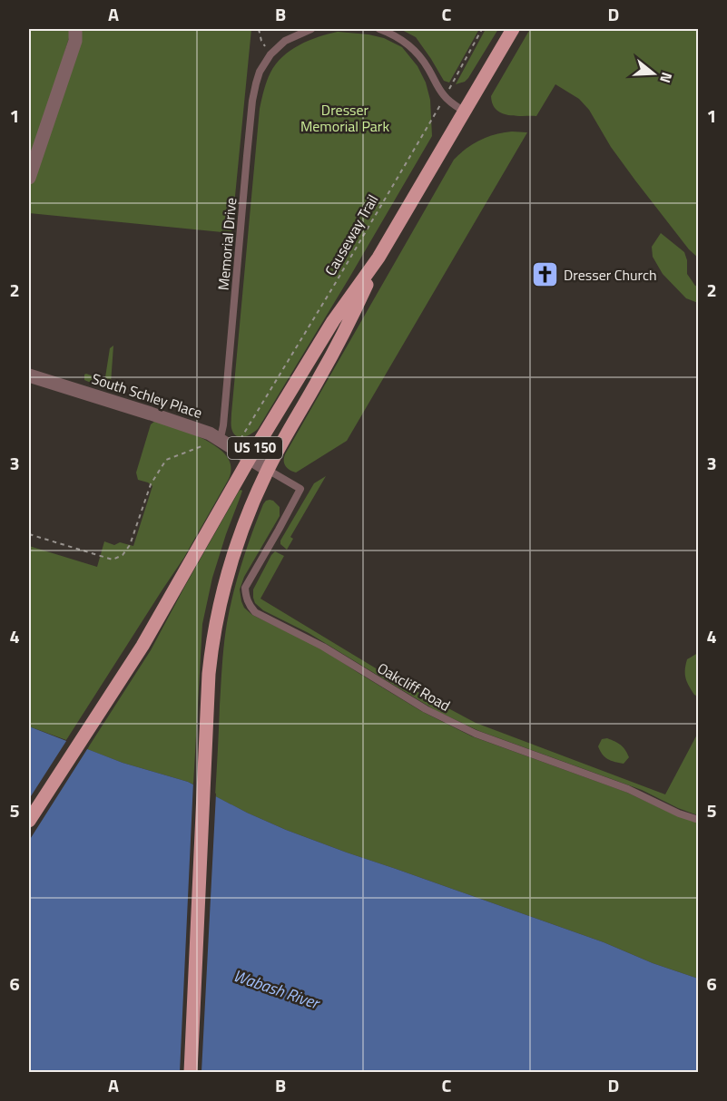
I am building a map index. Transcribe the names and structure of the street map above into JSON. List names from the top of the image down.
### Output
{
  "streets": {
    "main road": ["US 150"],
    "street": ["South Schley Place"],
    "lane": ["Memorial Drive", "Oakcliff Road"],
    "path": ["Causeway Trail"]
  },
  "crossings": [
    ["Causeway Trail", "South Schley Place"],
    ["Memorial Drive", "South Schley Place"],
    ["South Schley Place", "US 150"],
    ["South Schley Place", "Oakcliff Road"],
    ["US 150", "Oakcliff Road"]
  ],
  "water": ["Wabash River"],
  "parks": ["Dresser Memorial Park"],
  "places": {
    "church": ["Dresser Church"]
  },
  "north": "right",
  "grid": {
    "columns": [
      "A",
      "B",
      "C",
      "D"
    ],
    "rows": [
      "1",
      "2",
      "3",
      "4",
      "5",
      "6"
    ]
  }
}
